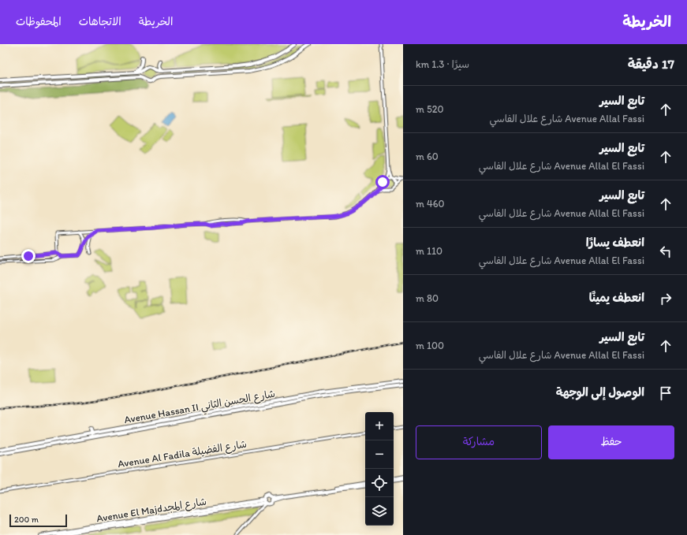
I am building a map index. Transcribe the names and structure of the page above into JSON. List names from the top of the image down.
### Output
{
  "streets": {
    "main road": ["Avenue Hassan II شارع الحسن الثاني", "Avenue El Majdشارع المجد"],
    "street": ["Avenue Al Fadila شارع الفضيلة"]
  },
  "scale_bar": "200 m",
  "page": {
    "header": "الخريطة",
    "nav": ["الخريطة", "الاتجاهات", "المحفوظات"],
    "heading": ["17 دقيقة", "سيرًا · 1.3 km"],
    "list": [
      ["تابع السير", "Avenue Allal Fassi شارع علال الفاسي", "520 m"],
      ["تابع السير", "Avenue Allal El Fassi شارع علال الفاسي", "60 m"],
      ["تابع السير", "Avenue Allal El Fassi شارع علال الفاسي", "460 m"],
      ["انعطف يسارًا", "Avenue Allal El Fassi شارع علال الفاسي", "110 m"],
      ["انعطف يمينًا", "80 m"],
      ["تابع السير", "Avenue Allal El Fassi شارع علال الفاسي", "100 m"],
      "الوصول إلى الوجهة"
    ],
    "map_buttons": ["+", "−"],
    "buttons": ["حفظ", "مشاركة"],
    "scale": "200 m"
  }
}
